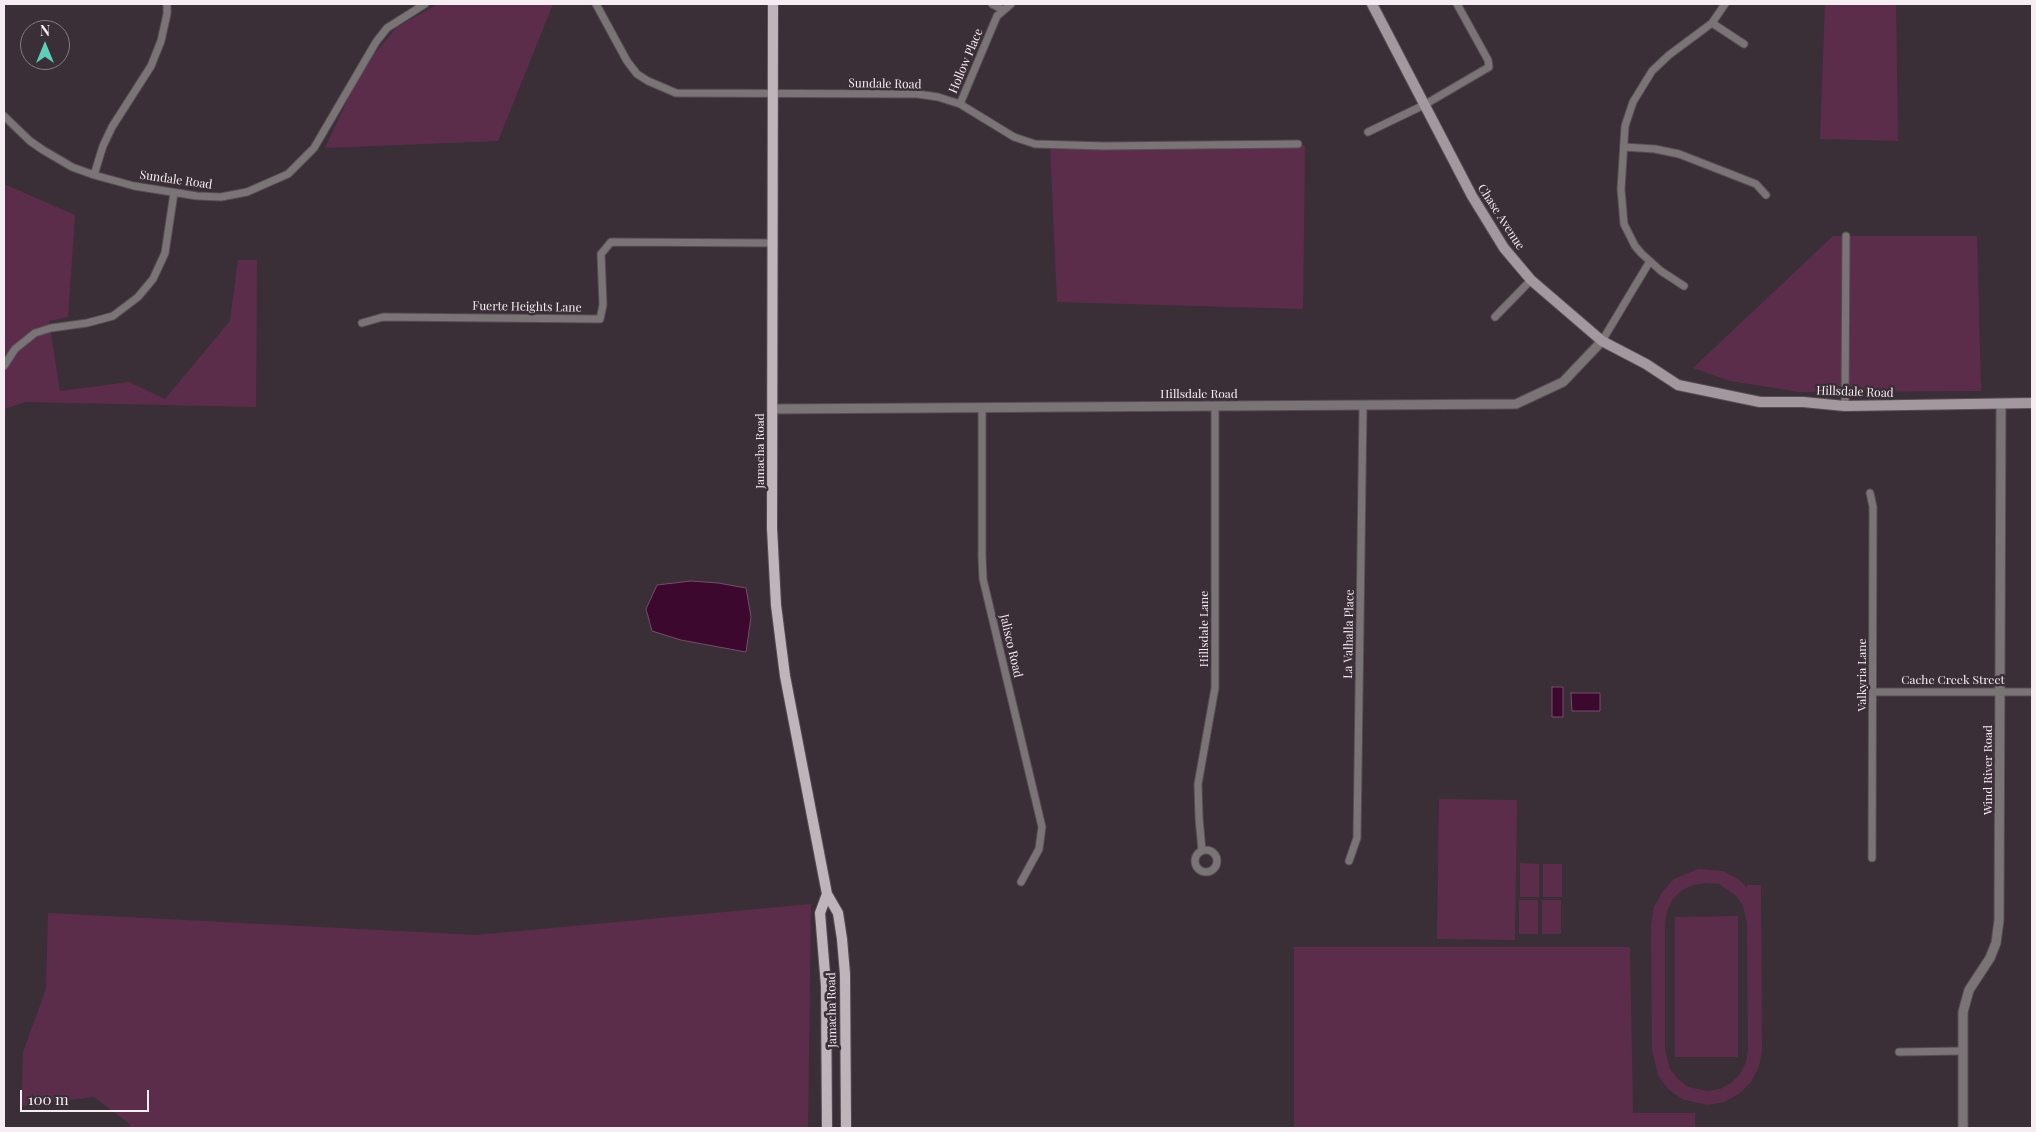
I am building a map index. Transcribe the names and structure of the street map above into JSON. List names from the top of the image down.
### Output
{
  "streets": {
    "main road": ["Chase Avenue", "Hillsdale Road", "Jamacha Road"],
    "street": [
      "Hollow Place",
      "Sundale Road",
      "Fuerte Heights Lane",
      "Hillsdale Lane",
      "La Valhalla Place",
      "Jalisco Road",
      "Valkyria Lane",
      "Cache Creek Street",
      "Wind River Road"
    ]
  },
  "crossings": [
    ["Hollow Place", "Sundale Road"],
    ["Sundale Road", "Jamacha Road"],
    ["Chase Avenue", "Hillsdale Road"],
    ["Fuerte Heights Lane", "Jamacha Road"],
    ["Hillsdale Road", "Jamacha Road"],
    ["Hillsdale Road", "Hillsdale Lane"],
    ["Hillsdale Road", "La Valhalla Place"],
    ["Hillsdale Road", "Jalisco Road"],
    ["Hillsdale Road", "Wind River Road"],
    ["Valkyria Lane", "Cache Creek Street"],
    ["Cache Creek Street", "Wind River Road"]
  ],
  "scale_bar": "100 m",
  "north": "top"
}
